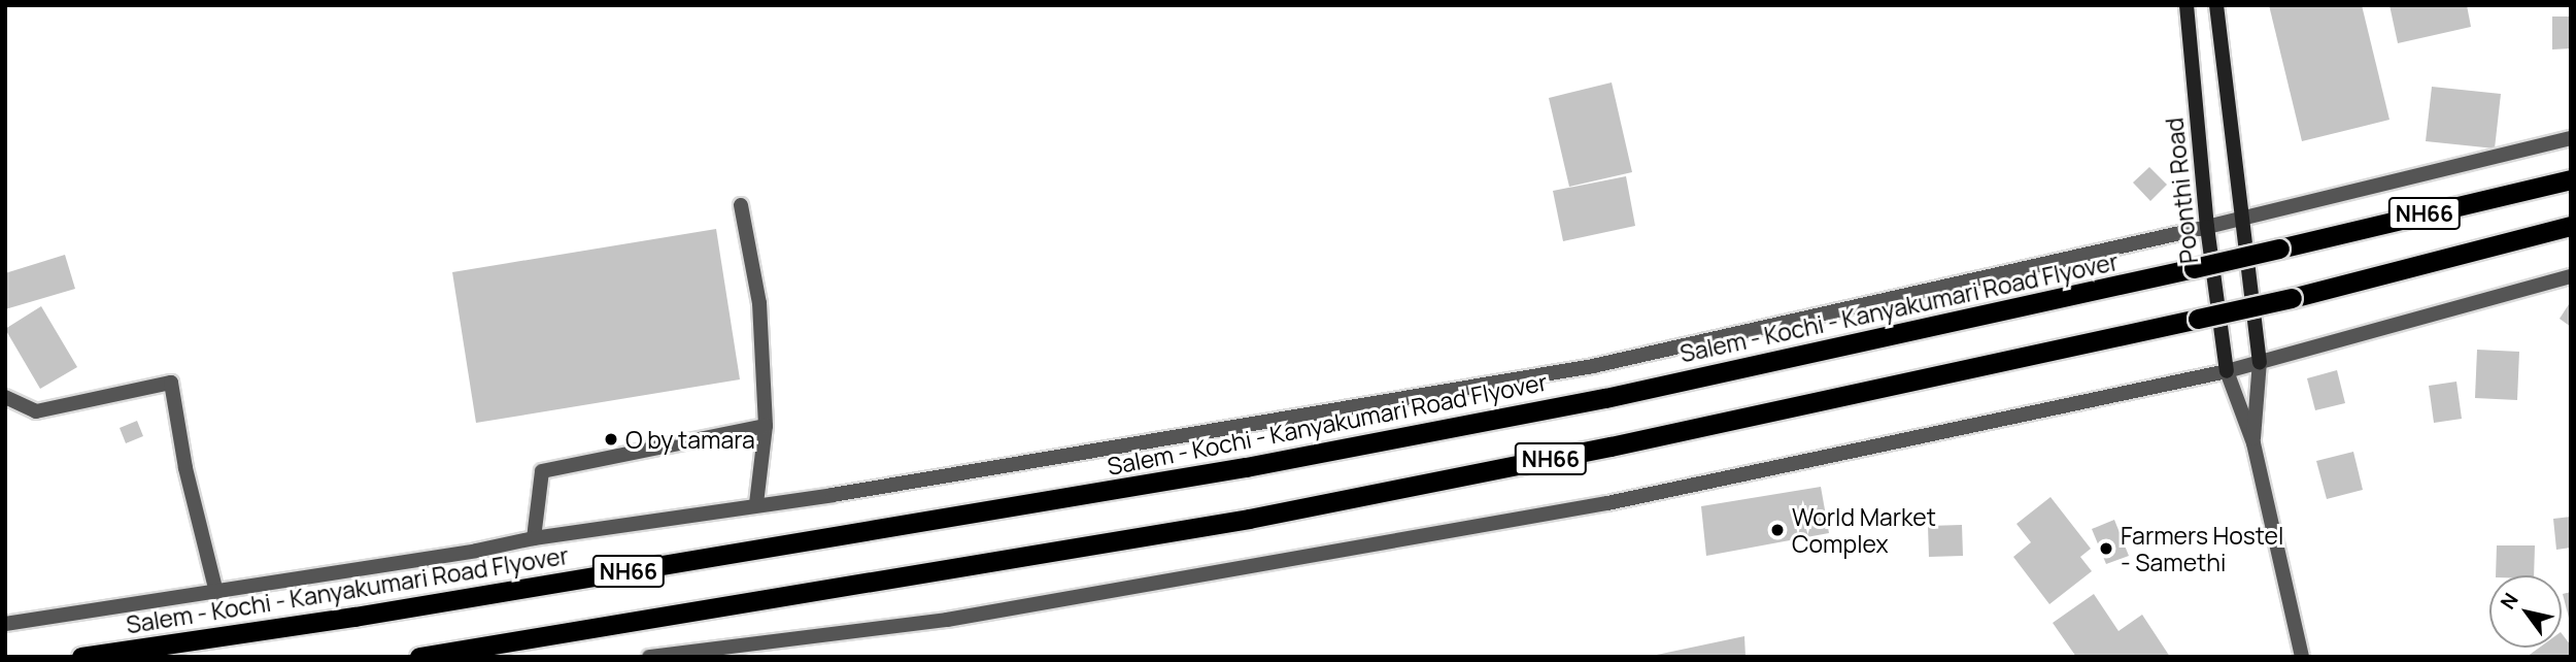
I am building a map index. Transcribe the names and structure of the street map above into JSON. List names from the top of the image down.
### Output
{
  "streets": {
    "highway": ["NH66", "Salem - Kochi - Kanyakumari Road Flyover"],
    "main road": ["Poonthi Road"]
  },
  "places": ["O by tamara", "World Market Complex", "Farmers Hostel - Samethi"],
  "north": "top left"
}
